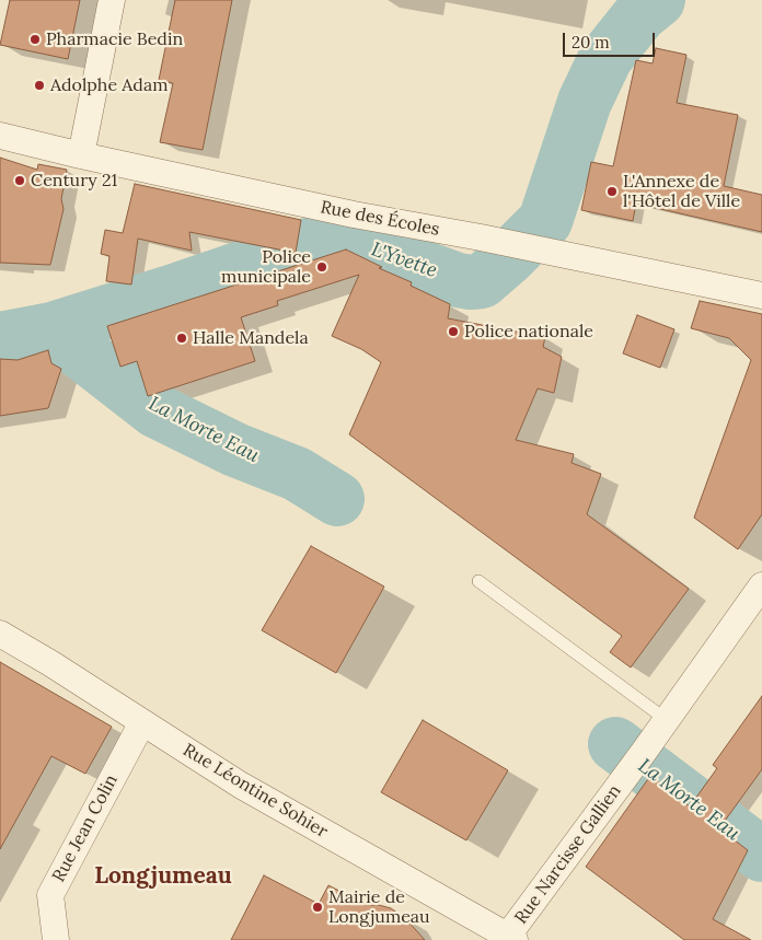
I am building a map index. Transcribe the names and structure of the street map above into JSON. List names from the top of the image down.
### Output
{
  "streets": {
    "street": [
      "Rue des Écoles",
      "Rue Léontine Sohier",
      "Rue Jean Colin",
      "Rue Narcisse Gallien"
    ]
  },
  "crossings": [
    ["Rue Léontine Sohier", "Rue Jean Colin"],
    ["Rue Léontine Sohier", "Rue Narcisse Gallien"]
  ],
  "districts": ["Longjumeau"],
  "water": ["L'Yvette", "La Morte Eau"],
  "places": [
    "Pharmacie Bedin",
    "Adolphe Adam",
    "Century 21",
    "L'Annexe de l'Hôtel de Ville",
    "Police municipale",
    "Police nationale",
    "Halle Mandela",
    "Mairie de Longjumeau"
  ],
  "scale_bar": "20 m"
}
